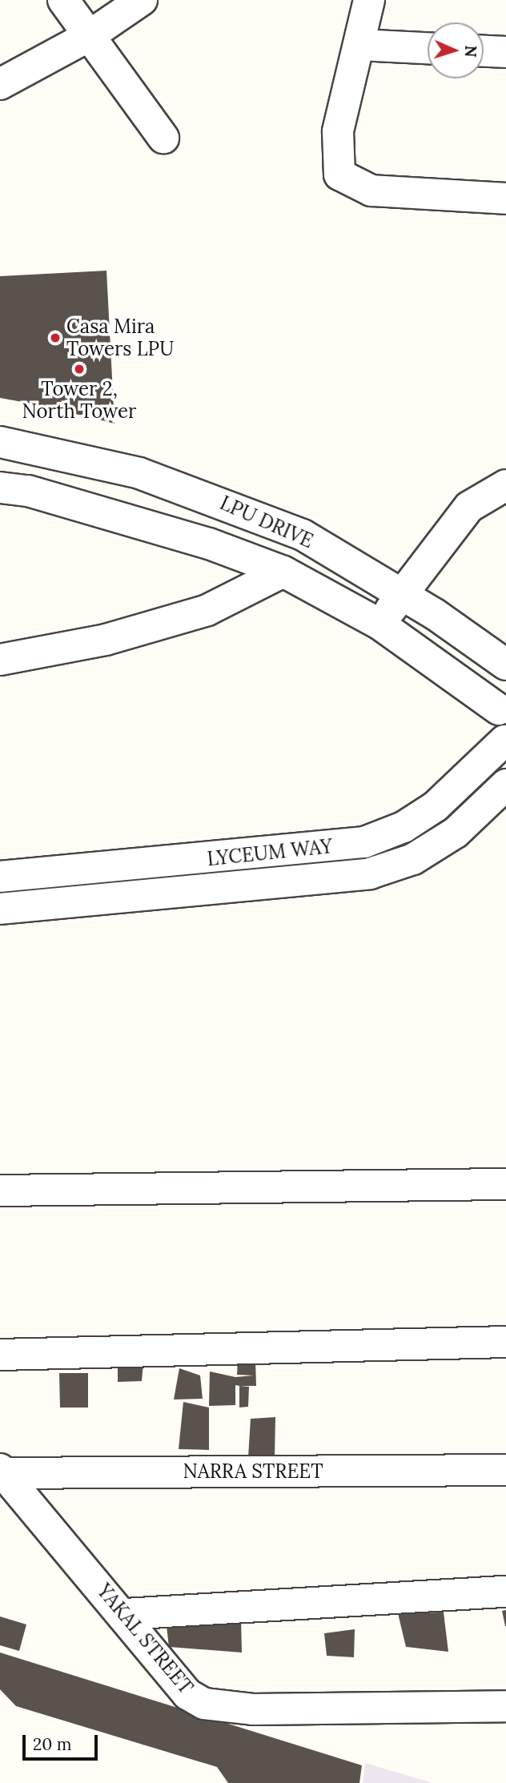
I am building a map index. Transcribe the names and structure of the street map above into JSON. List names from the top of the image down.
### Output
{
  "streets": {
    "street": [
      "LPU DRIVE",
      "LYCEUM WAY",
      "NARRA STREET",
      "YAKAL STREET"
    ]
  },
  "crossings": [
    ["NARRA STREET", "YAKAL STREET"]
  ],
  "places": ["Casa Mira Towers LPU", "Tower 2, North Tower"],
  "scale_bar": "20 m",
  "north": "right"
}
